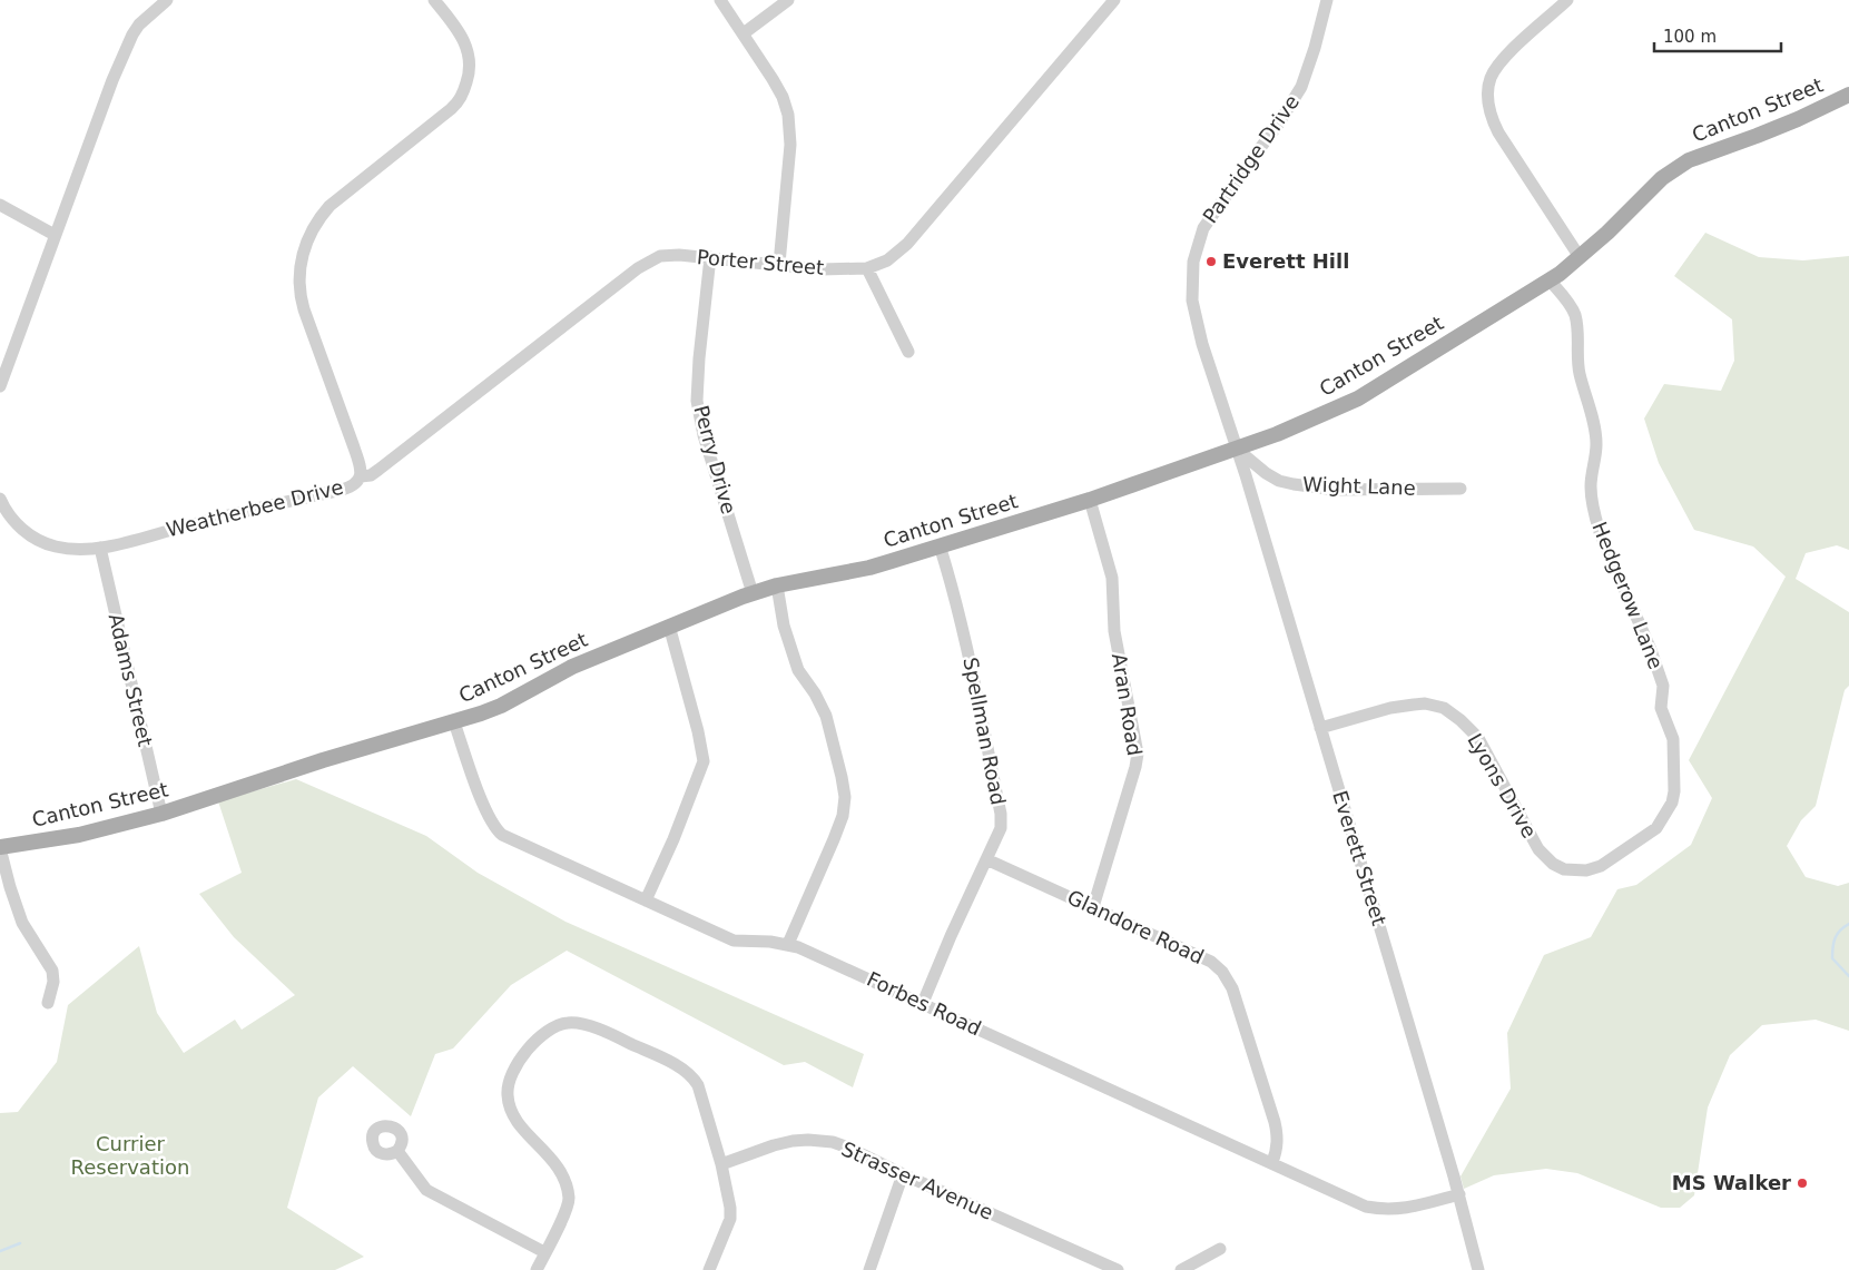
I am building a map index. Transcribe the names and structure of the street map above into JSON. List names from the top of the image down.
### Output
{
  "streets": {
    "main road": ["Canton Street"],
    "street": [
      "Partridge Drive",
      "Porter Street",
      "Perry Drive",
      "Wight Lane",
      "Weatherbee Drive",
      "Hedgerow Lane",
      "Adams Street",
      "Aran Road",
      "Spellman Road",
      "Lyons Drive",
      "Everett Street",
      "Glandore Road",
      "Forbes Road",
      "Strasser Avenue"
    ]
  },
  "crossings": [
    ["Canton Street", "Partridge Drive"],
    ["Canton Street", "Perry Drive"],
    ["Canton Street", "Wight Lane"],
    ["Canton Street", "Hedgerow Lane"],
    ["Canton Street", "Adams Street"],
    ["Canton Street", "Aran Road"],
    ["Canton Street", "Spellman Road"],
    ["Canton Street", "Everett Street"],
    ["Canton Street", "Forbes Road"],
    ["Partridge Drive", "Wight Lane"],
    ["Partridge Drive", "Everett Street"],
    ["Porter Street", "Perry Drive"],
    ["Porter Street", "Weatherbee Drive"],
    ["Wight Lane", "Everett Street"],
    ["Weatherbee Drive", "Adams Street"],
    ["Hedgerow Lane", "Lyons Drive"],
    ["Aran Road", "Glandore Road"],
    ["Spellman Road", "Glandore Road"],
    ["Spellman Road", "Forbes Road"],
    ["Lyons Drive", "Everett Street"],
    ["Everett Street", "Forbes Road"],
    ["Glandore Road", "Forbes Road"]
  ],
  "parks": ["Currier Reservation"],
  "places": ["Everett Hill", "MS Walker"],
  "scale_bar": "100 m"
}
